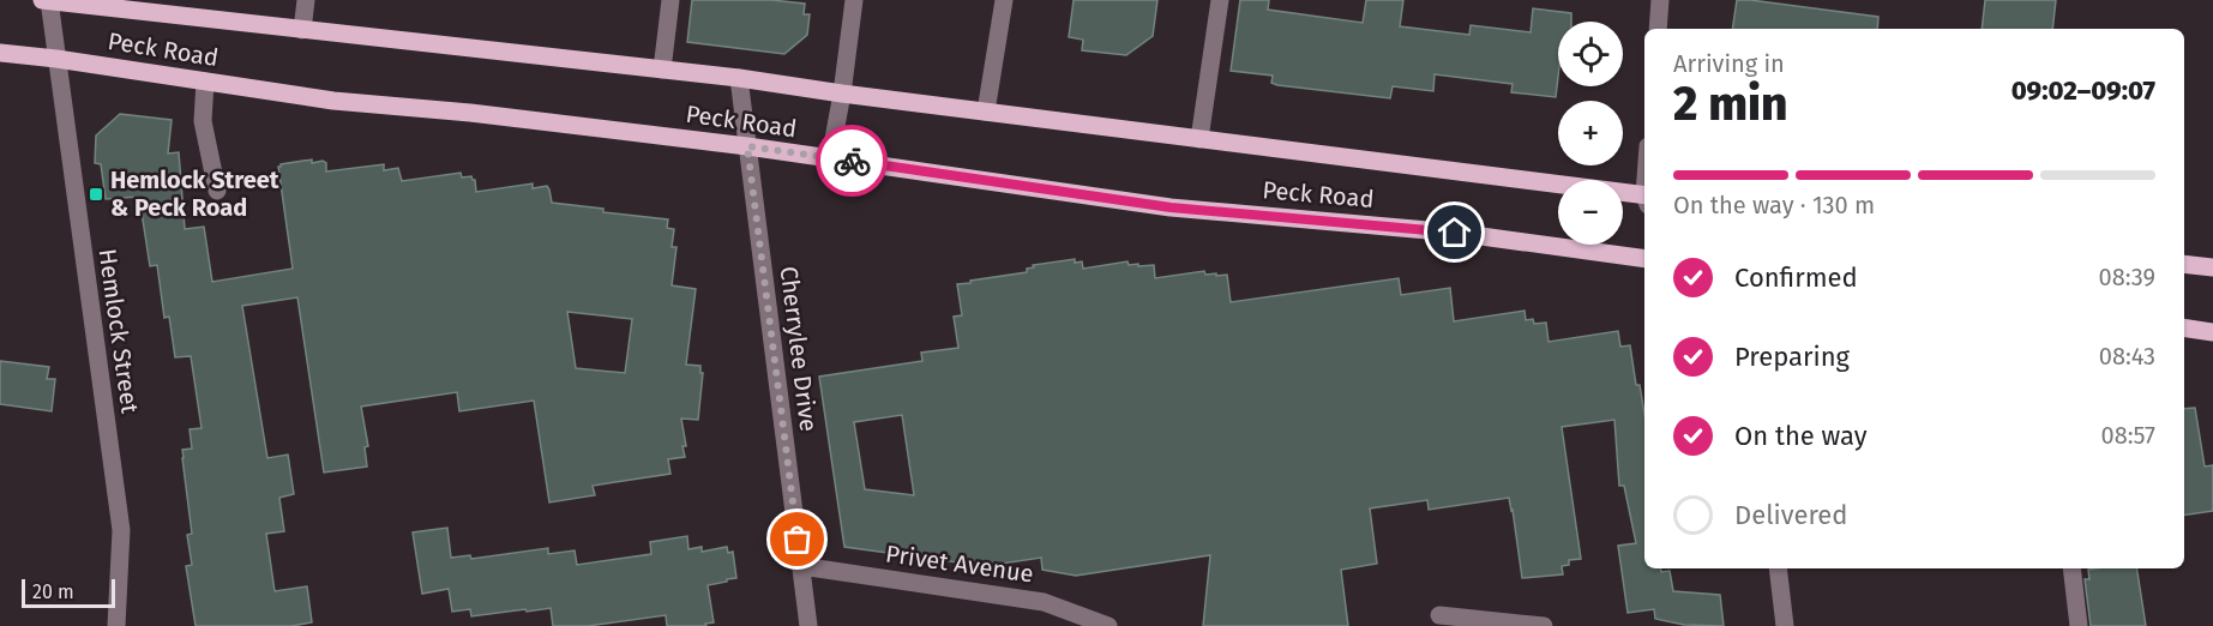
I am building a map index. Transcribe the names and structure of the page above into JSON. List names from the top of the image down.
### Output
{
  "streets": {
    "main road": ["Peck Road"],
    "street": ["Hemlock Street", "Cherrylee Drive", "Privet Avenue"]
  },
  "crossings": [
    ["Peck Road", "Hemlock Street"],
    ["Peck Road", "Cherrylee Drive"],
    ["Cherrylee Drive", "Privet Avenue"]
  ],
  "places": {
    "transit": ["Hemlock Street & Peck Road"]
  },
  "scale_bar": "20 m",
  "page": {
    "map_buttons": ["+", "−"],
    "heading": ["2 min", "Arriving in", "09:02–09:07"],
    "bar": "On the way · 130 m",
    "list": [
      ["Confirmed", "08:39"],
      ["Preparing", "08:43"],
      ["On the way", "08:57"],
      "Delivered"
    ],
    "scale": "20 m"
  }
}
